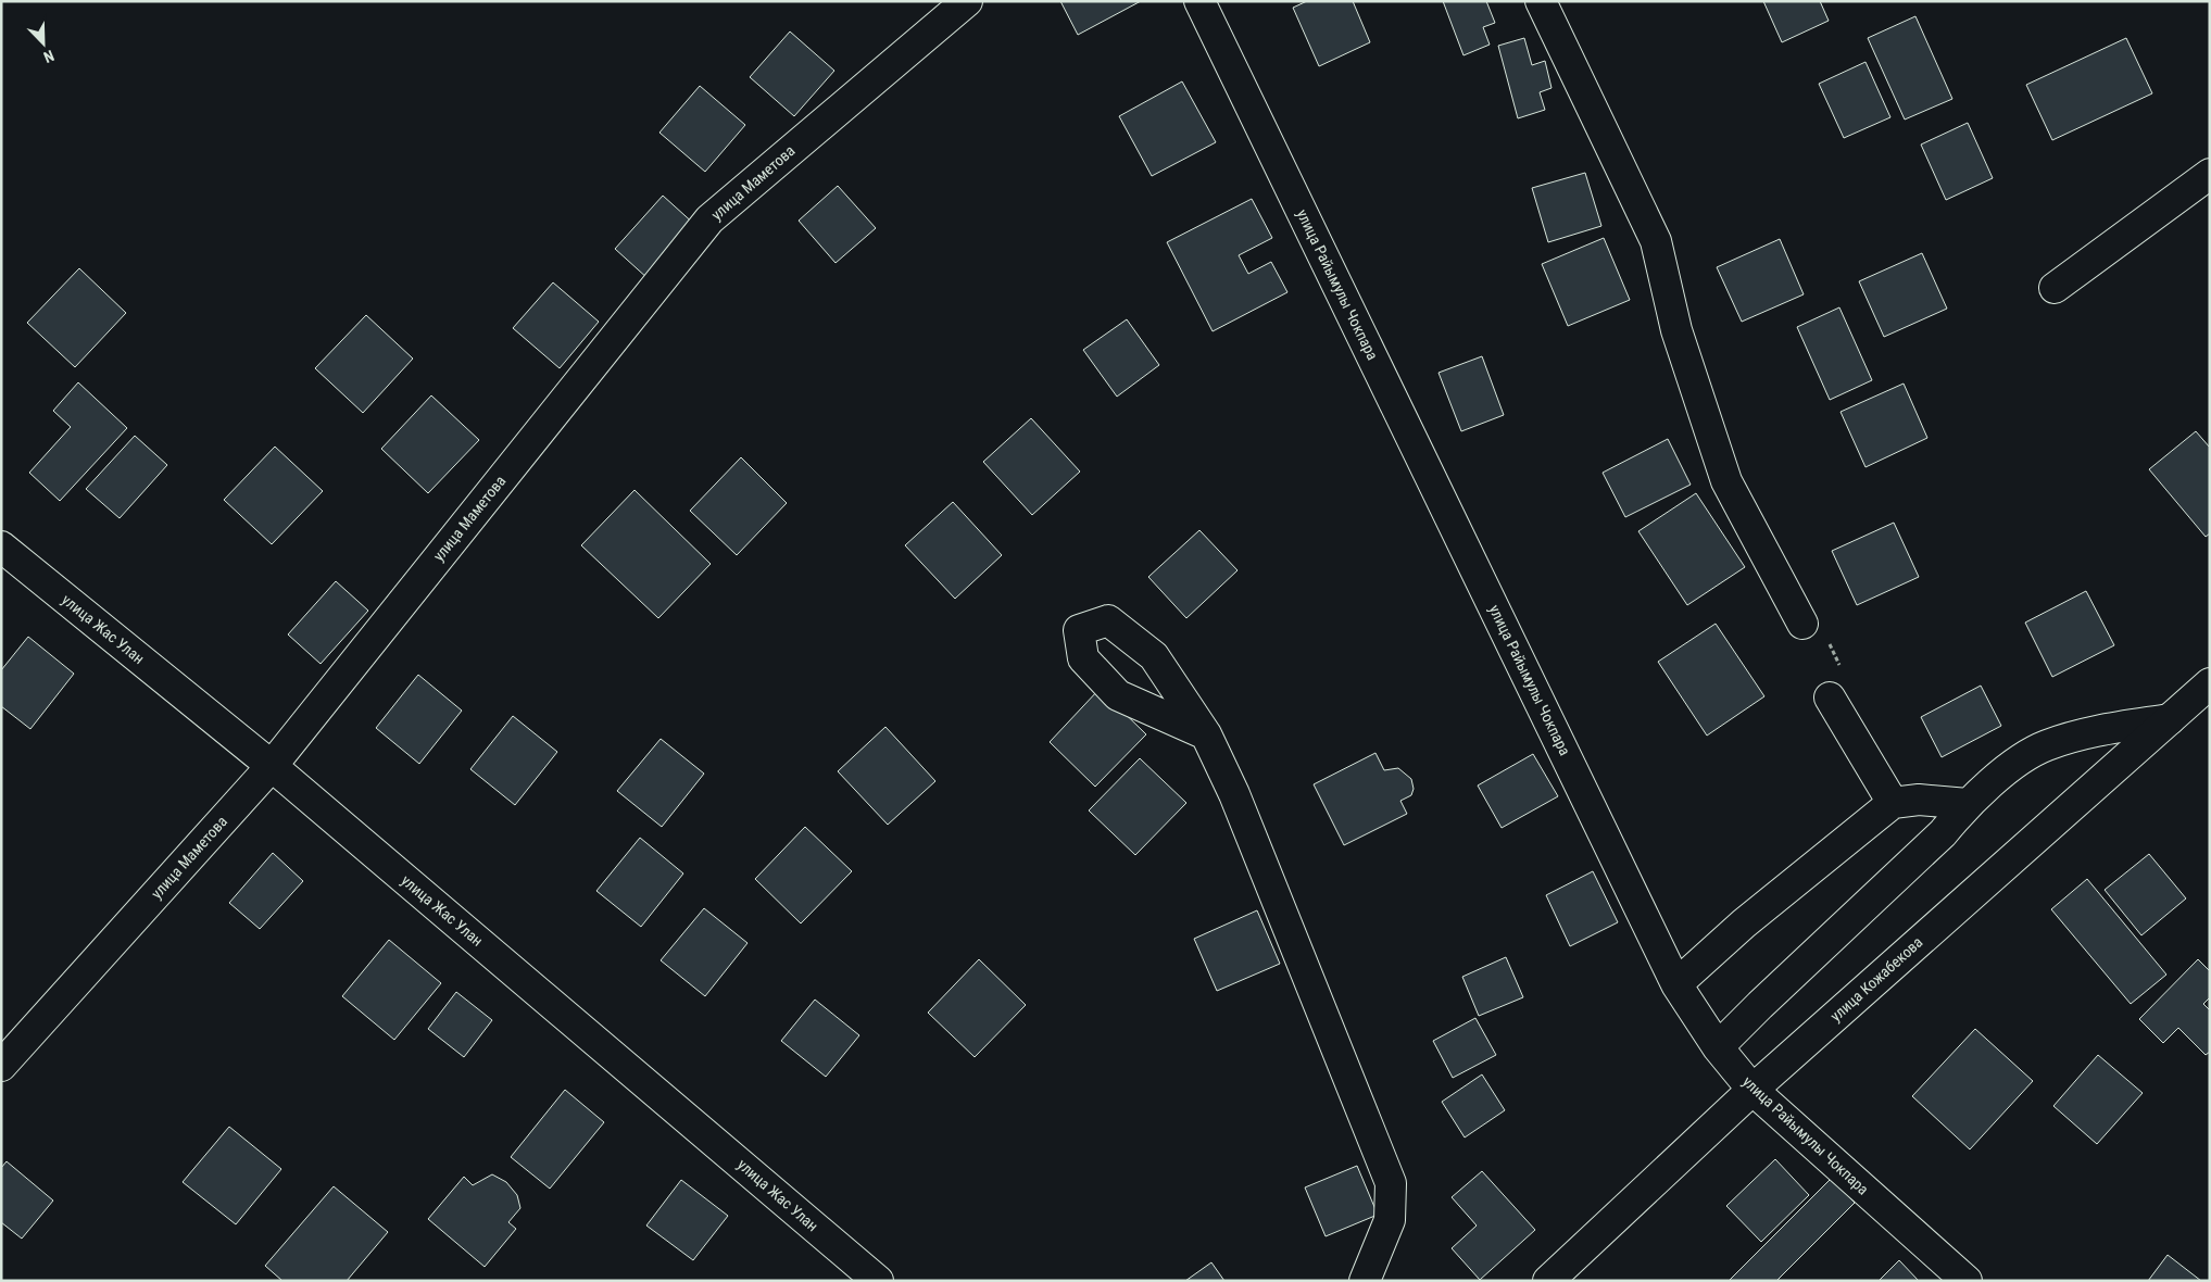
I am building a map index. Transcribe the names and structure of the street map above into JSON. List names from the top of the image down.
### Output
{
  "streets": {
    "street": [
      "улица Маметова",
      "улица Райымулы Чокпара",
      "улица Жас Улан",
      "улица Кожабекова"
    ]
  },
  "crossings": [
    ["улица Маметова", "улица Жас Улан"],
    ["улица Райымулы Чокпара", "улица Кожабекова"]
  ],
  "north": "bottom right"
}
